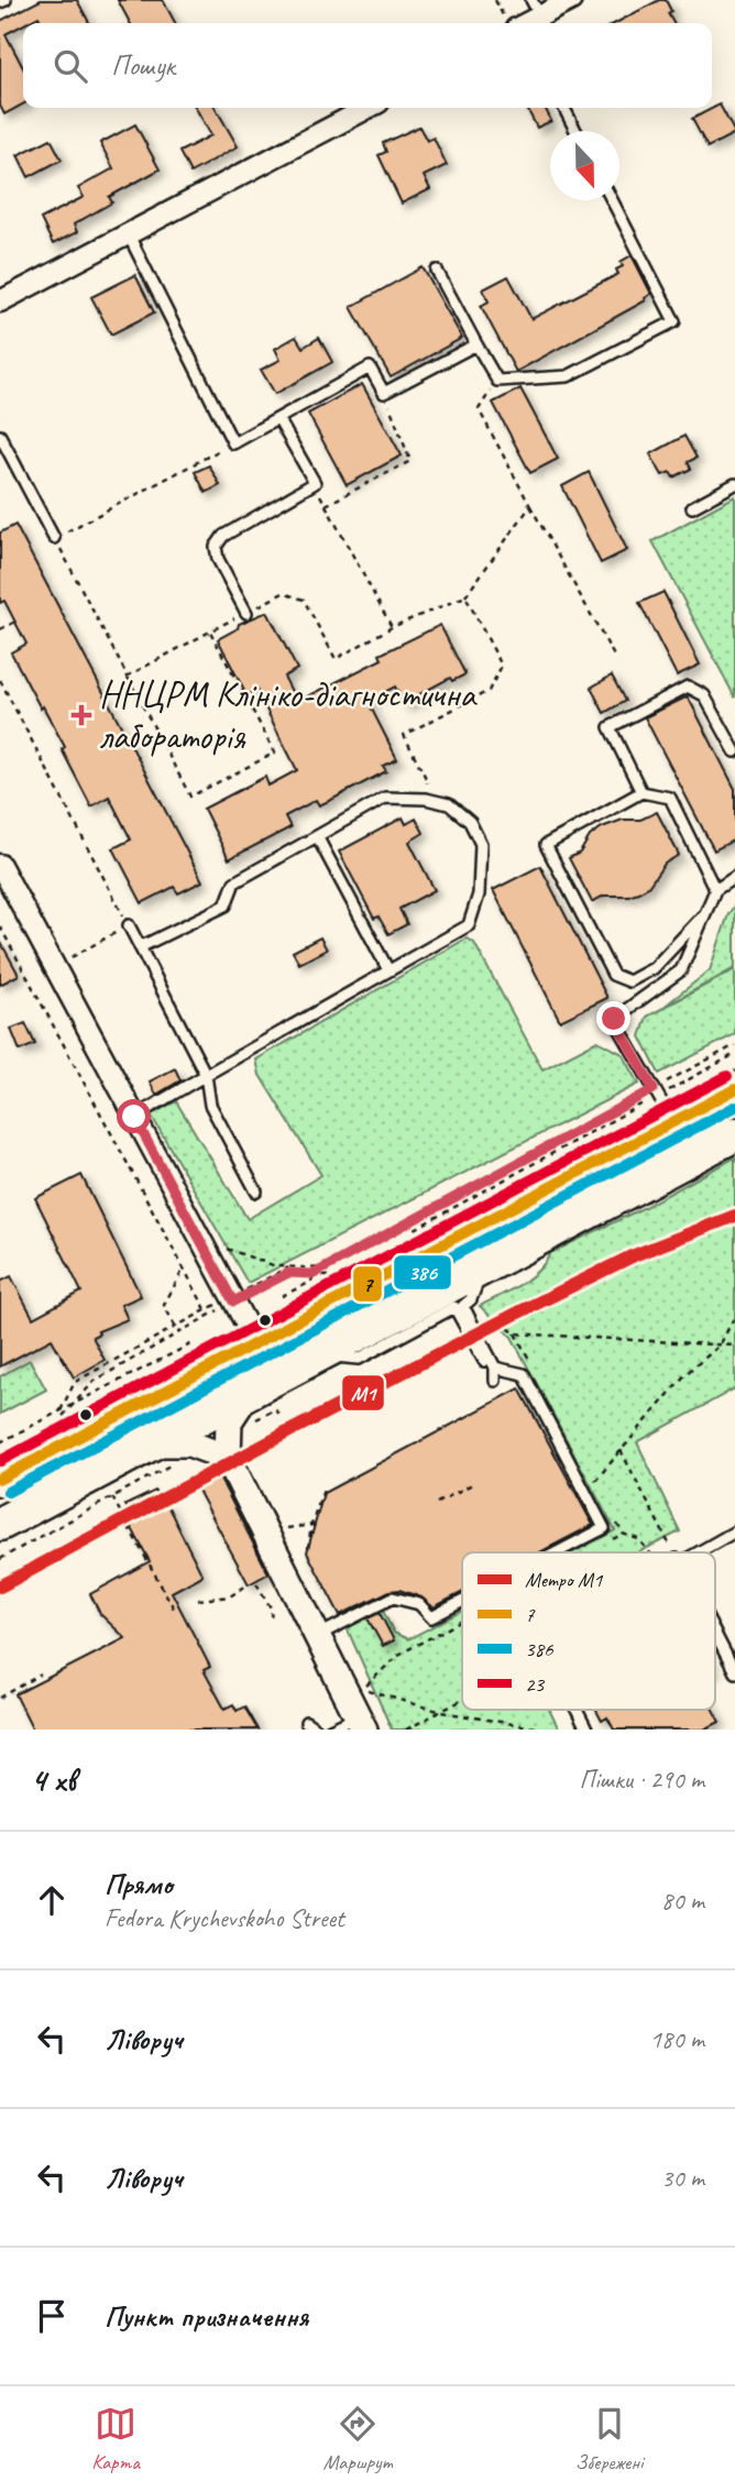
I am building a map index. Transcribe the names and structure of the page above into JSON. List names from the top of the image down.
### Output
{
  "places": {
    "health": ["ННЦРМ Клініко-діагностична лабораторія"]
  },
  "lines": [
    "transit line 23",
    "transit line 7",
    "transit line 386",
    "metro line M1"
  ],
  "legend": [
    "Метро M1",
    "7",
    "386",
    "23"
  ],
  "north": "bottom",
  "page": {
    "search": "Пошук",
    "heading": ["4 хв", "Пішки · 290 m"],
    "list": [
      ["Прямо", "Fedora Krychevskoho Street", "80 m"],
      ["Ліворуч", "180 m"],
      ["Ліворуч", "30 m"],
      "Пункт призначення"
    ],
    "nav": ["Карта", "Маршрут", "Збережені"]
  }
}
